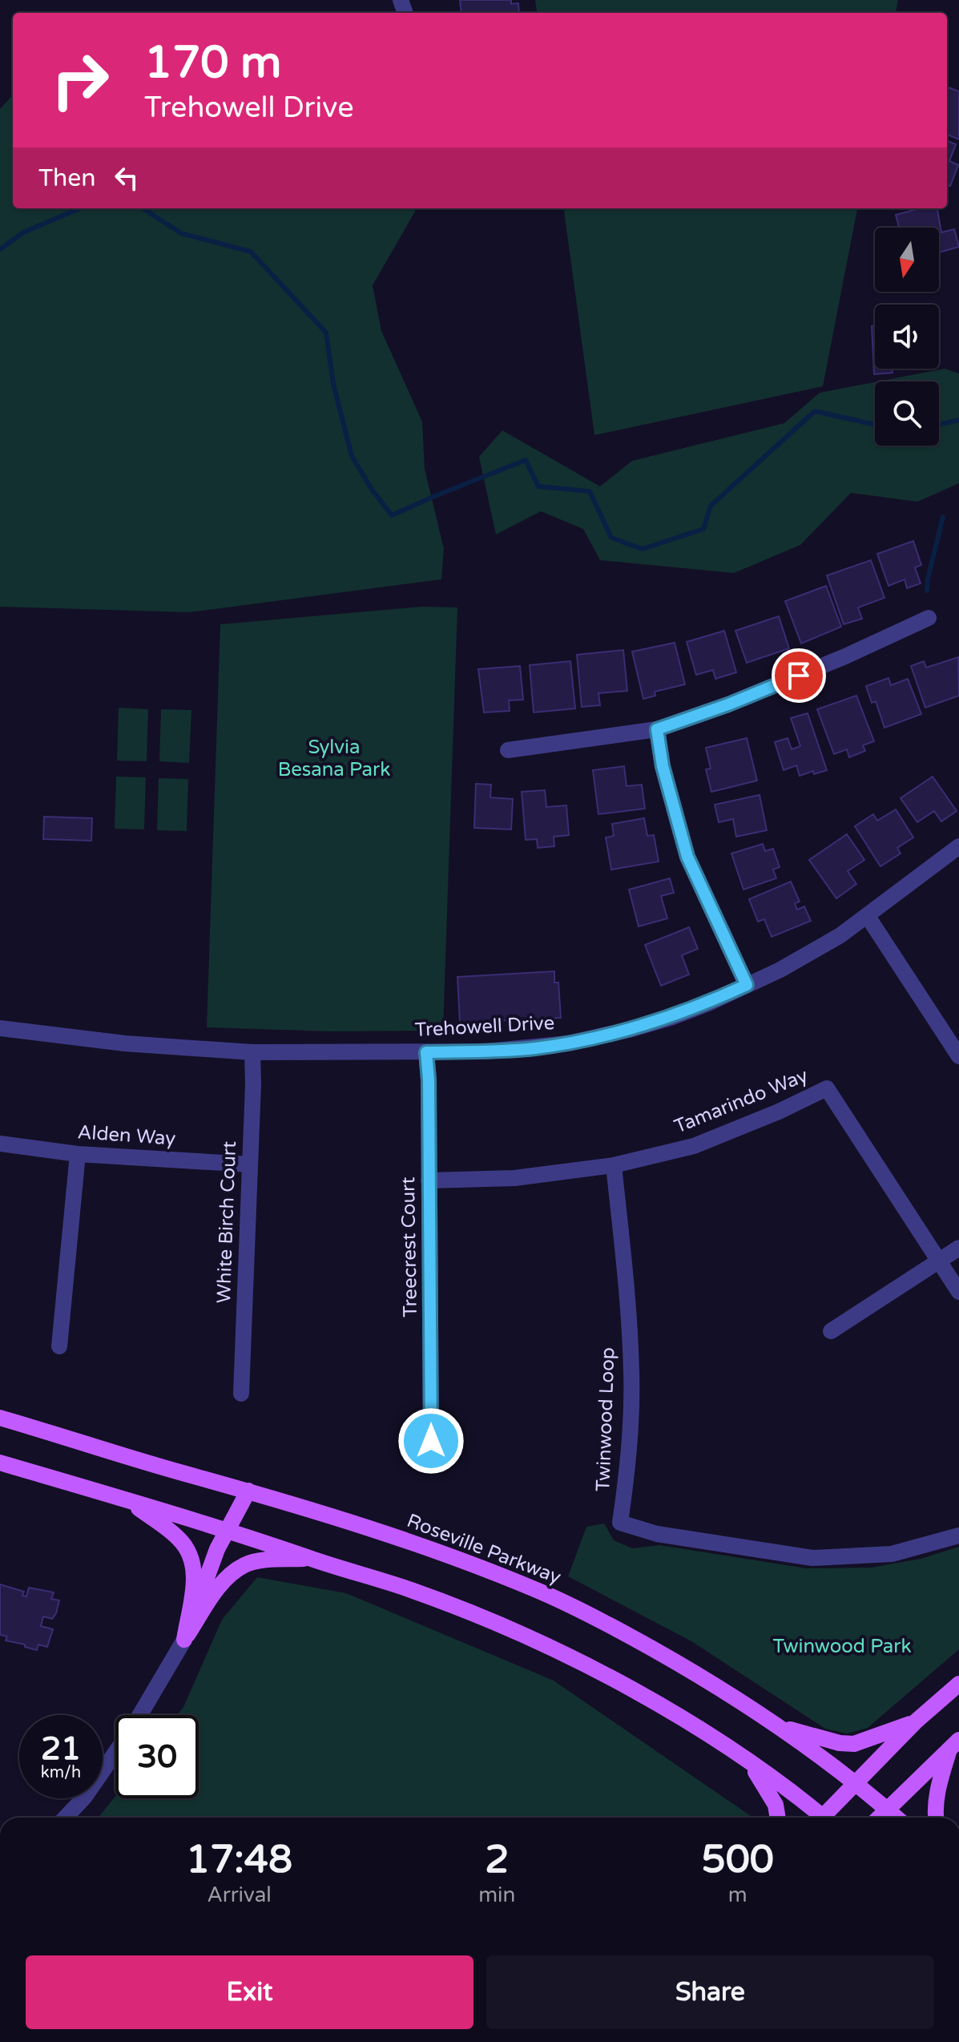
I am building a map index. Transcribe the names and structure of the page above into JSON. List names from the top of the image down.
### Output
{
  "streets": {
    "main road": ["Roseville Parkway"],
    "street": [
      "Trehowell Drive",
      "Tamarindo Way",
      "Alden Way",
      "White Birch Court",
      "Treecrest Court",
      "Twinwood Loop"
    ]
  },
  "crossings": [
    ["Trehowell Drive", "White Birch Court"],
    ["Trehowell Drive", "Treecrest Court"],
    ["Tamarindo Way", "Treecrest Court"],
    ["Tamarindo Way", "Twinwood Loop"],
    ["Alden Way", "White Birch Court"]
  ],
  "parks": ["Sylvia Besana Park", "Twinwood Park"],
  "north": "bottom",
  "page": {
    "turn": ["170 m", "Trehowell Drive"],
    "then": "Then",
    "speed": "21 km/h",
    "limit": "30",
    "eta": [
      "17:48",
      "Arrival",
      "2",
      "min",
      "500",
      "m"
    ],
    "buttons": ["Exit", "Share"]
  }
}
